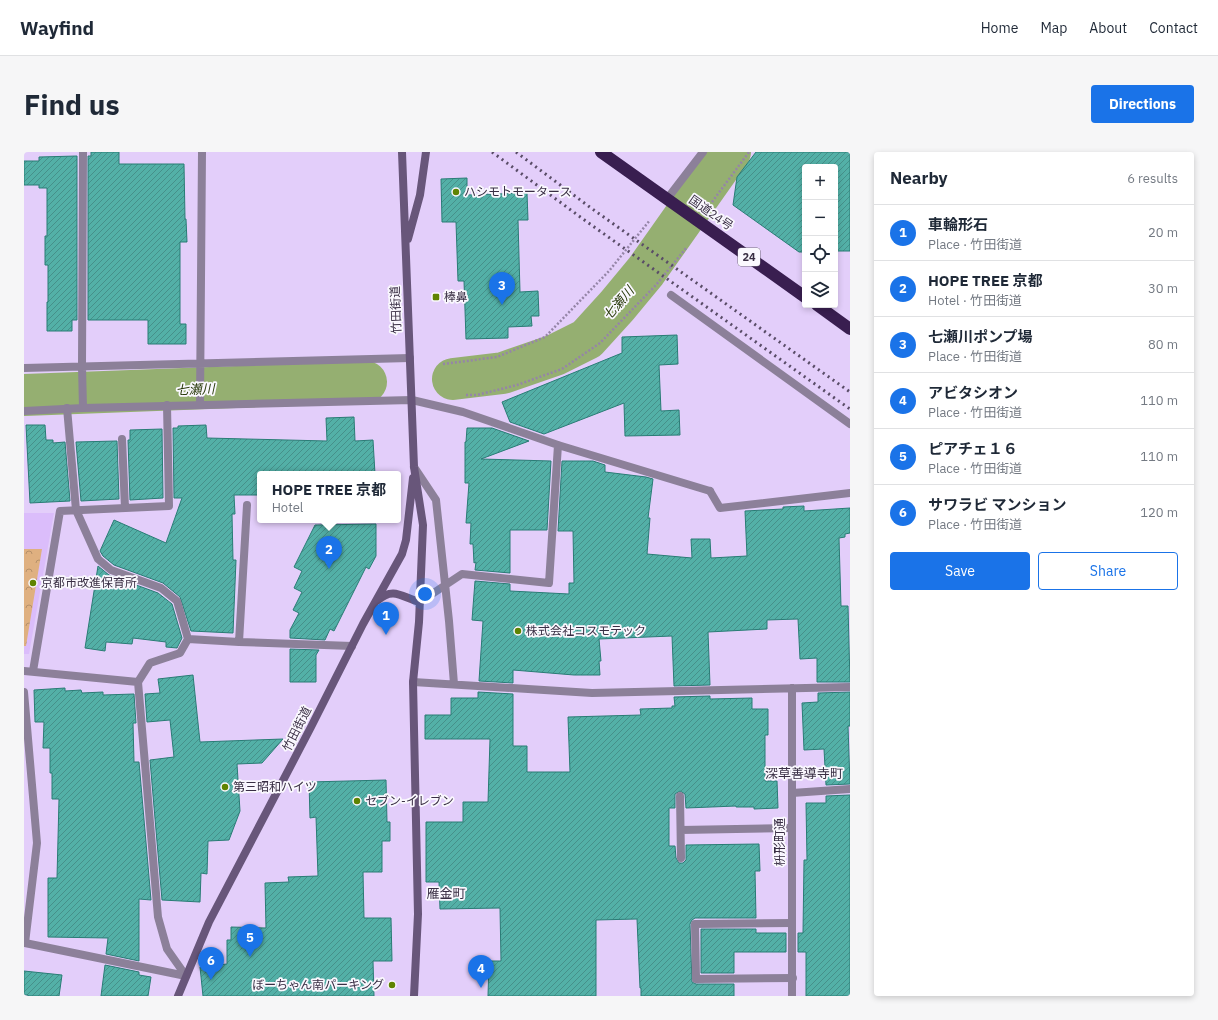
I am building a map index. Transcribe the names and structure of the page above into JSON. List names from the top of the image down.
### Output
{
  "streets": {
    "highway": ["国道24号", "24"],
    "main road": ["竹田街道"],
    "street": ["枡形町通"]
  },
  "districts": ["深草善導寺町", "雁金町"],
  "water": ["七瀬川"],
  "places": {
    "other": [
      "ハシモトモータース",
      "京都市改進保育所",
      "株式会社コスモテック",
      "第三昭和ハイツ",
      "セブン-イレブン",
      "ぼーちゃん南パーキング"
    ],
    "transit": ["棒鼻"]
  },
  "page": {
    "header": "Wayfind",
    "nav": [
      "Home",
      "Map",
      "About",
      "Contact"
    ],
    "buttons": [
      "Directions",
      ["Save", "Share"]
    ],
    "title": "Find us",
    "heading": ["Nearby", "6 results"],
    "map_buttons": ["+", "−"],
    "list": [
      {
        "mark": "1",
        "name": "車輪形石",
        "note": "Place · 竹田街道",
        "value": "20 m"
      },
      {
        "mark": "2",
        "name": "HOPE TREE 京都",
        "note": "Hotel · 竹田街道",
        "value": "30 m"
      },
      {
        "mark": "3",
        "name": "七瀬川ポンプ場",
        "note": "Place · 竹田街道",
        "value": "80 m"
      },
      {
        "mark": "4",
        "name": "アビタシオン",
        "note": "Place · 竹田街道",
        "value": "110 m"
      },
      {
        "mark": "5",
        "name": "ピアチェ１６",
        "note": "Place · 竹田街道",
        "value": "110 m"
      },
      {
        "mark": "6",
        "name": "サワラビ マンション",
        "note": "Place · 竹田街道",
        "value": "120 m"
      }
    ],
    "pins": [
      "3",
      "2",
      "1",
      "5",
      "6",
      "4"
    ],
    "popup": ["HOPE TREE 京都", "Hotel"]
  }
}
